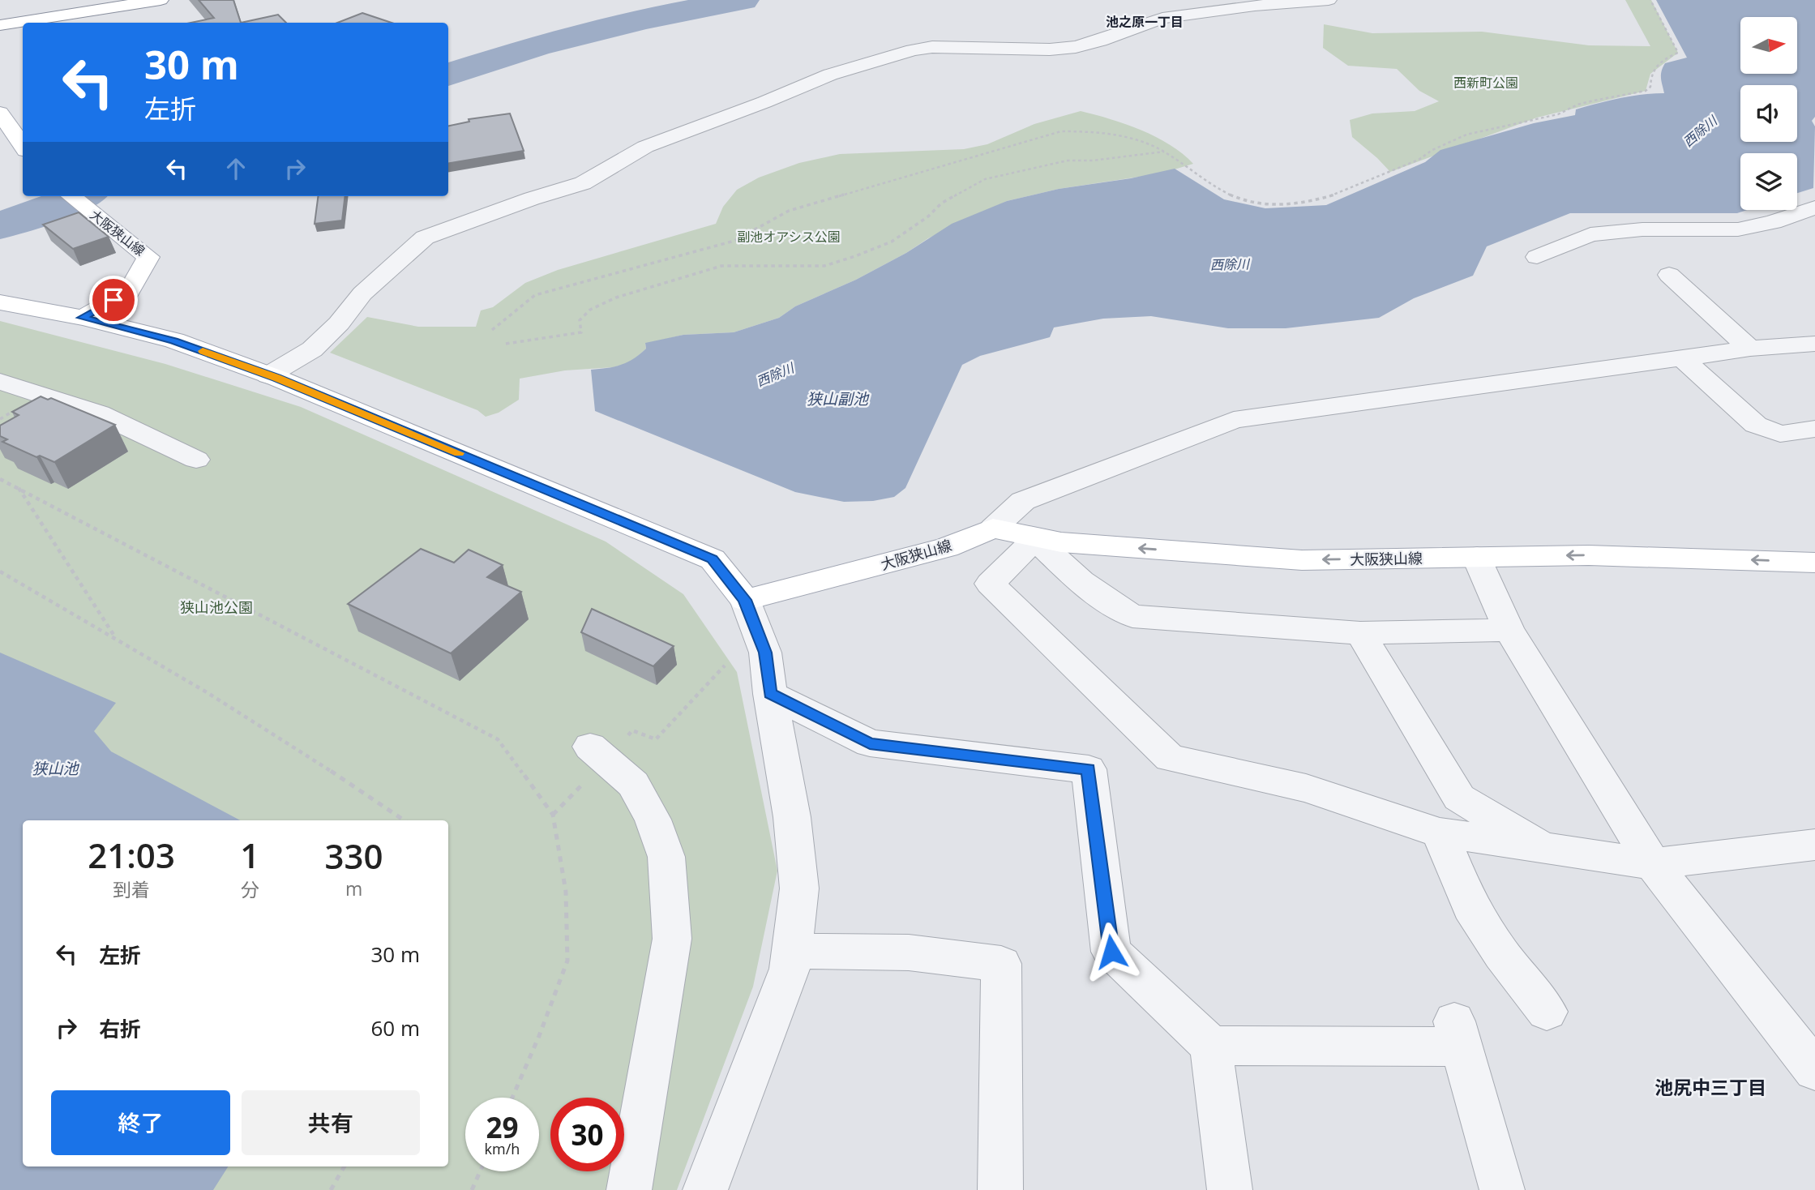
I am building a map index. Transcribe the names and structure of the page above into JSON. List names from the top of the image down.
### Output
{
  "streets": {
    "main road": ["大阪狭山線"]
  },
  "one_way": ["大阪狭山線"],
  "districts": ["池之原一丁目", "池尻中三丁目"],
  "water": ["西除川", "狭山副池", "狭山池"],
  "parks": ["西新町公園", "副池オアシス公園", "狭山池公園"],
  "north": "right",
  "page": {
    "turn": ["30 m", "左折"],
    "eta": [
      "21:03",
      "到着",
      "1",
      "分",
      "330",
      "m"
    ],
    "list": [
      {
        "name": "左折",
        "value": "30 m"
      },
      {
        "name": "右折",
        "value": "60 m"
      }
    ],
    "buttons": ["終了", "共有"],
    "speed": "29 km/h",
    "limit": "30"
  }
}
